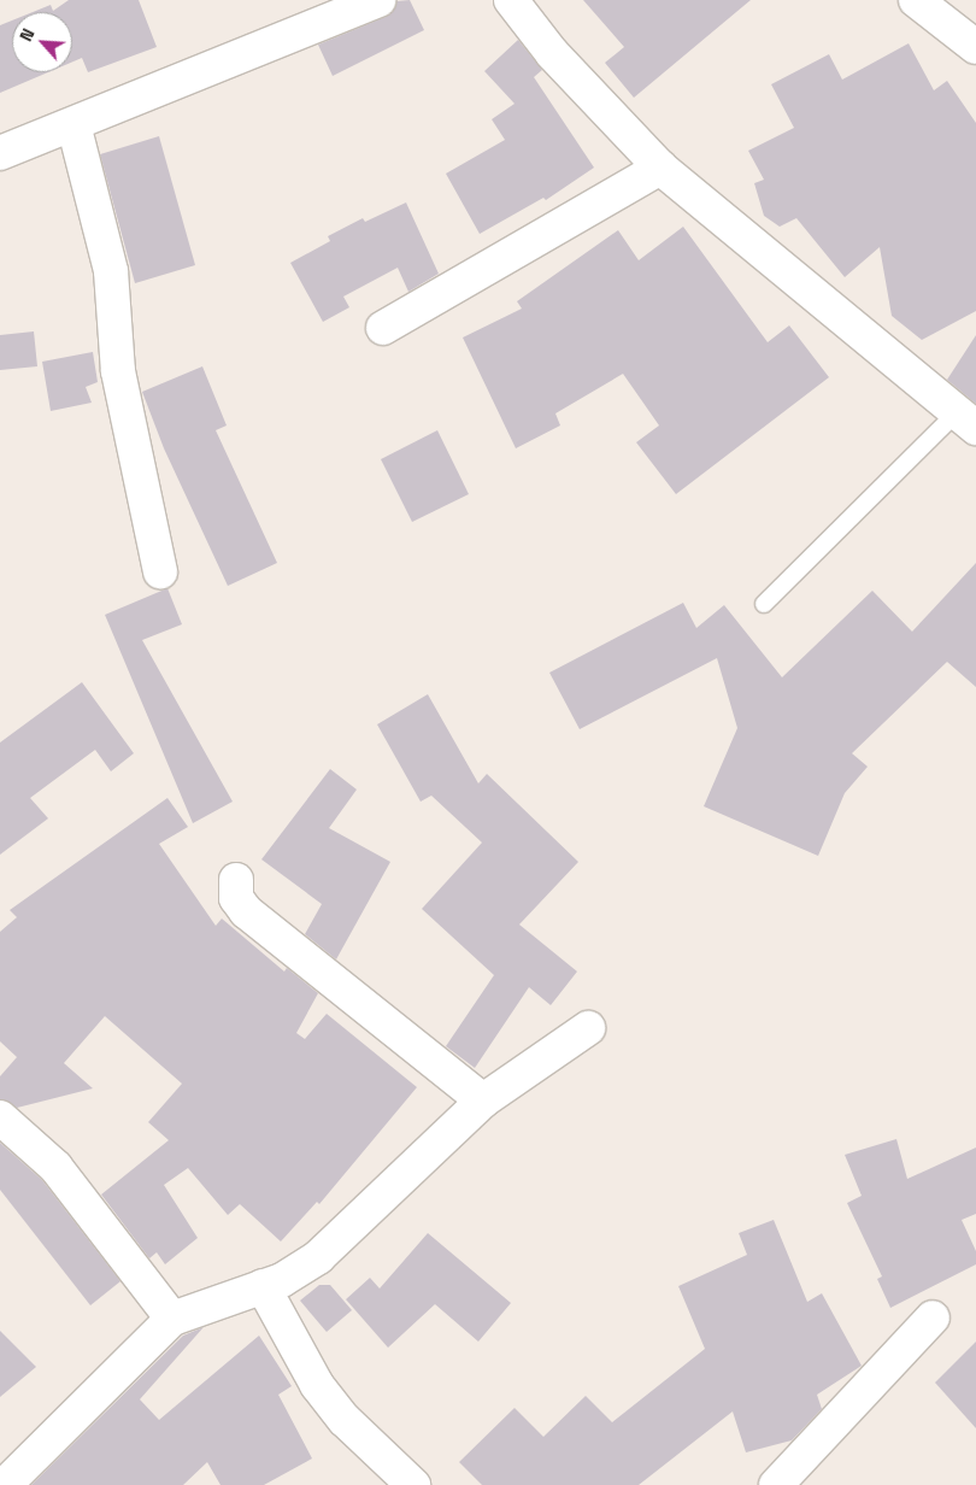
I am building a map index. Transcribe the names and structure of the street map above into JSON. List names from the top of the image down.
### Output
{
  "north": "top left"
}
